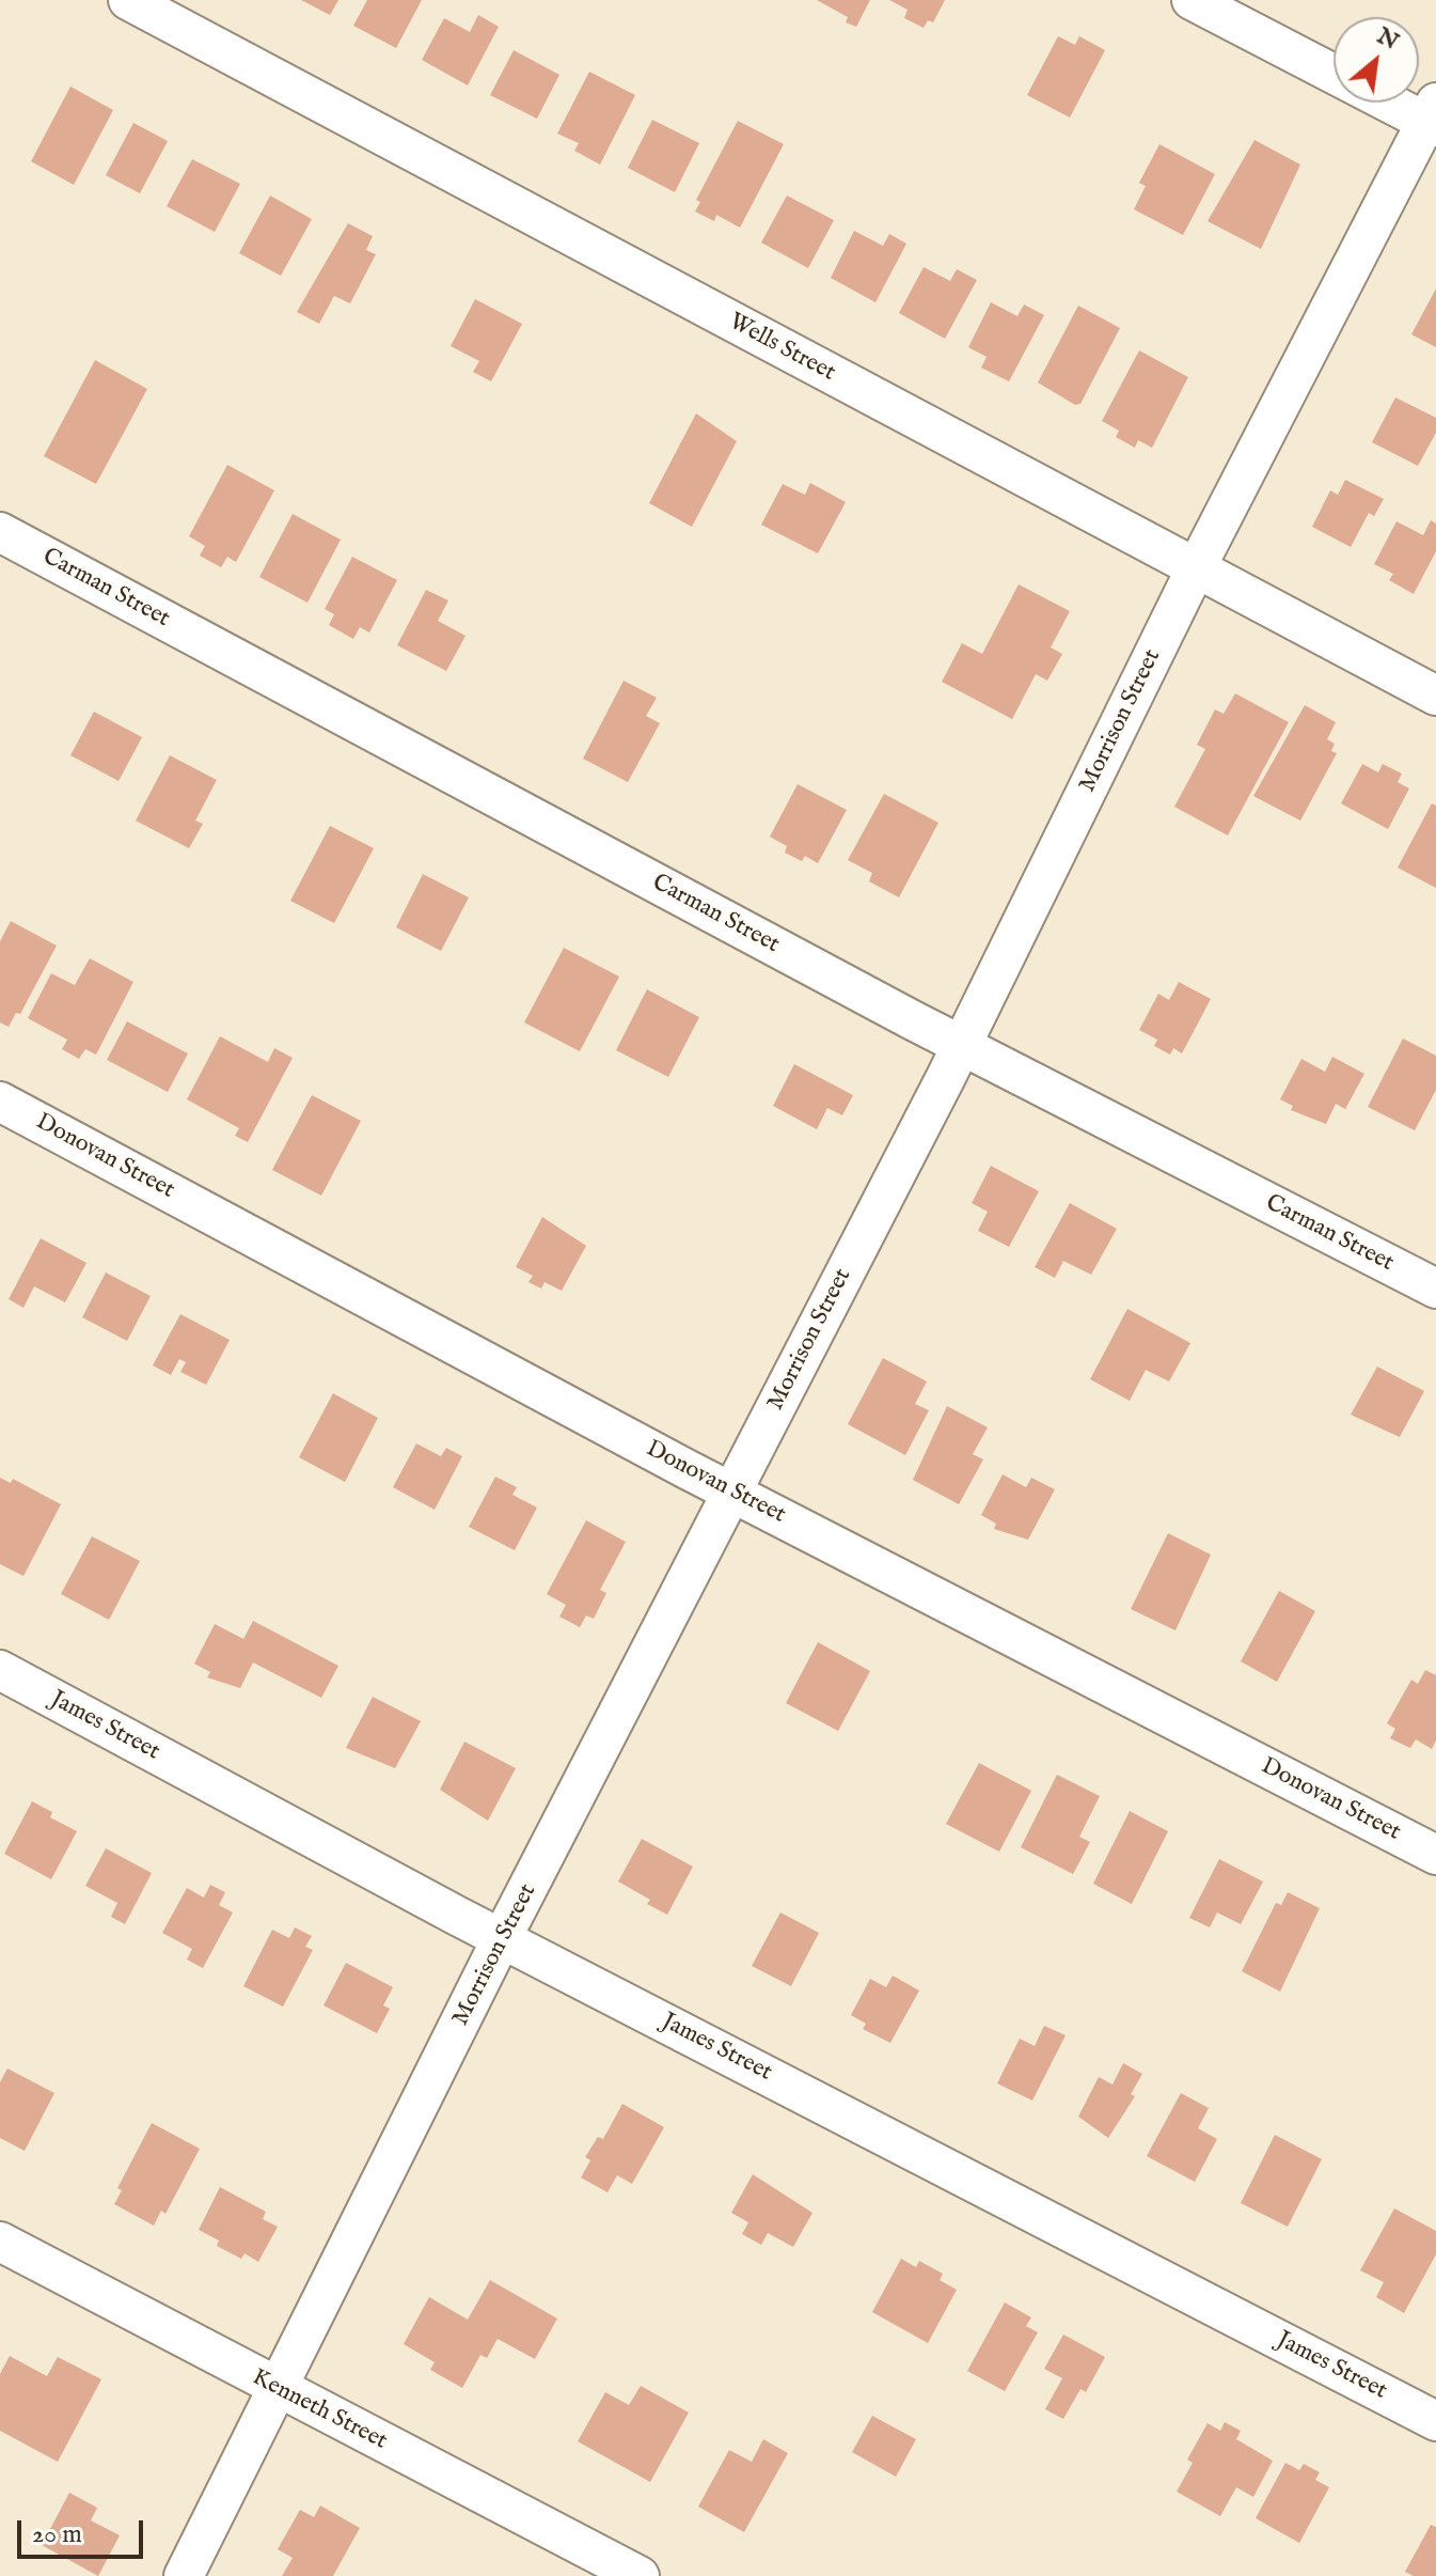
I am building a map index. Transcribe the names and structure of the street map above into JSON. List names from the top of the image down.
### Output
{
  "streets": {
    "street": [
      "Wells Street",
      "Carman Street",
      "Morrison Street",
      "Donovan Street",
      "James Street",
      "Kenneth Street"
    ]
  },
  "crossings": [
    ["Wells Street", "Morrison Street"],
    ["Carman Street", "Morrison Street"],
    ["Morrison Street", "Donovan Street"],
    ["Morrison Street", "James Street"],
    ["Morrison Street", "Kenneth Street"]
  ],
  "scale_bar": "20 m",
  "north": "top right"
}
